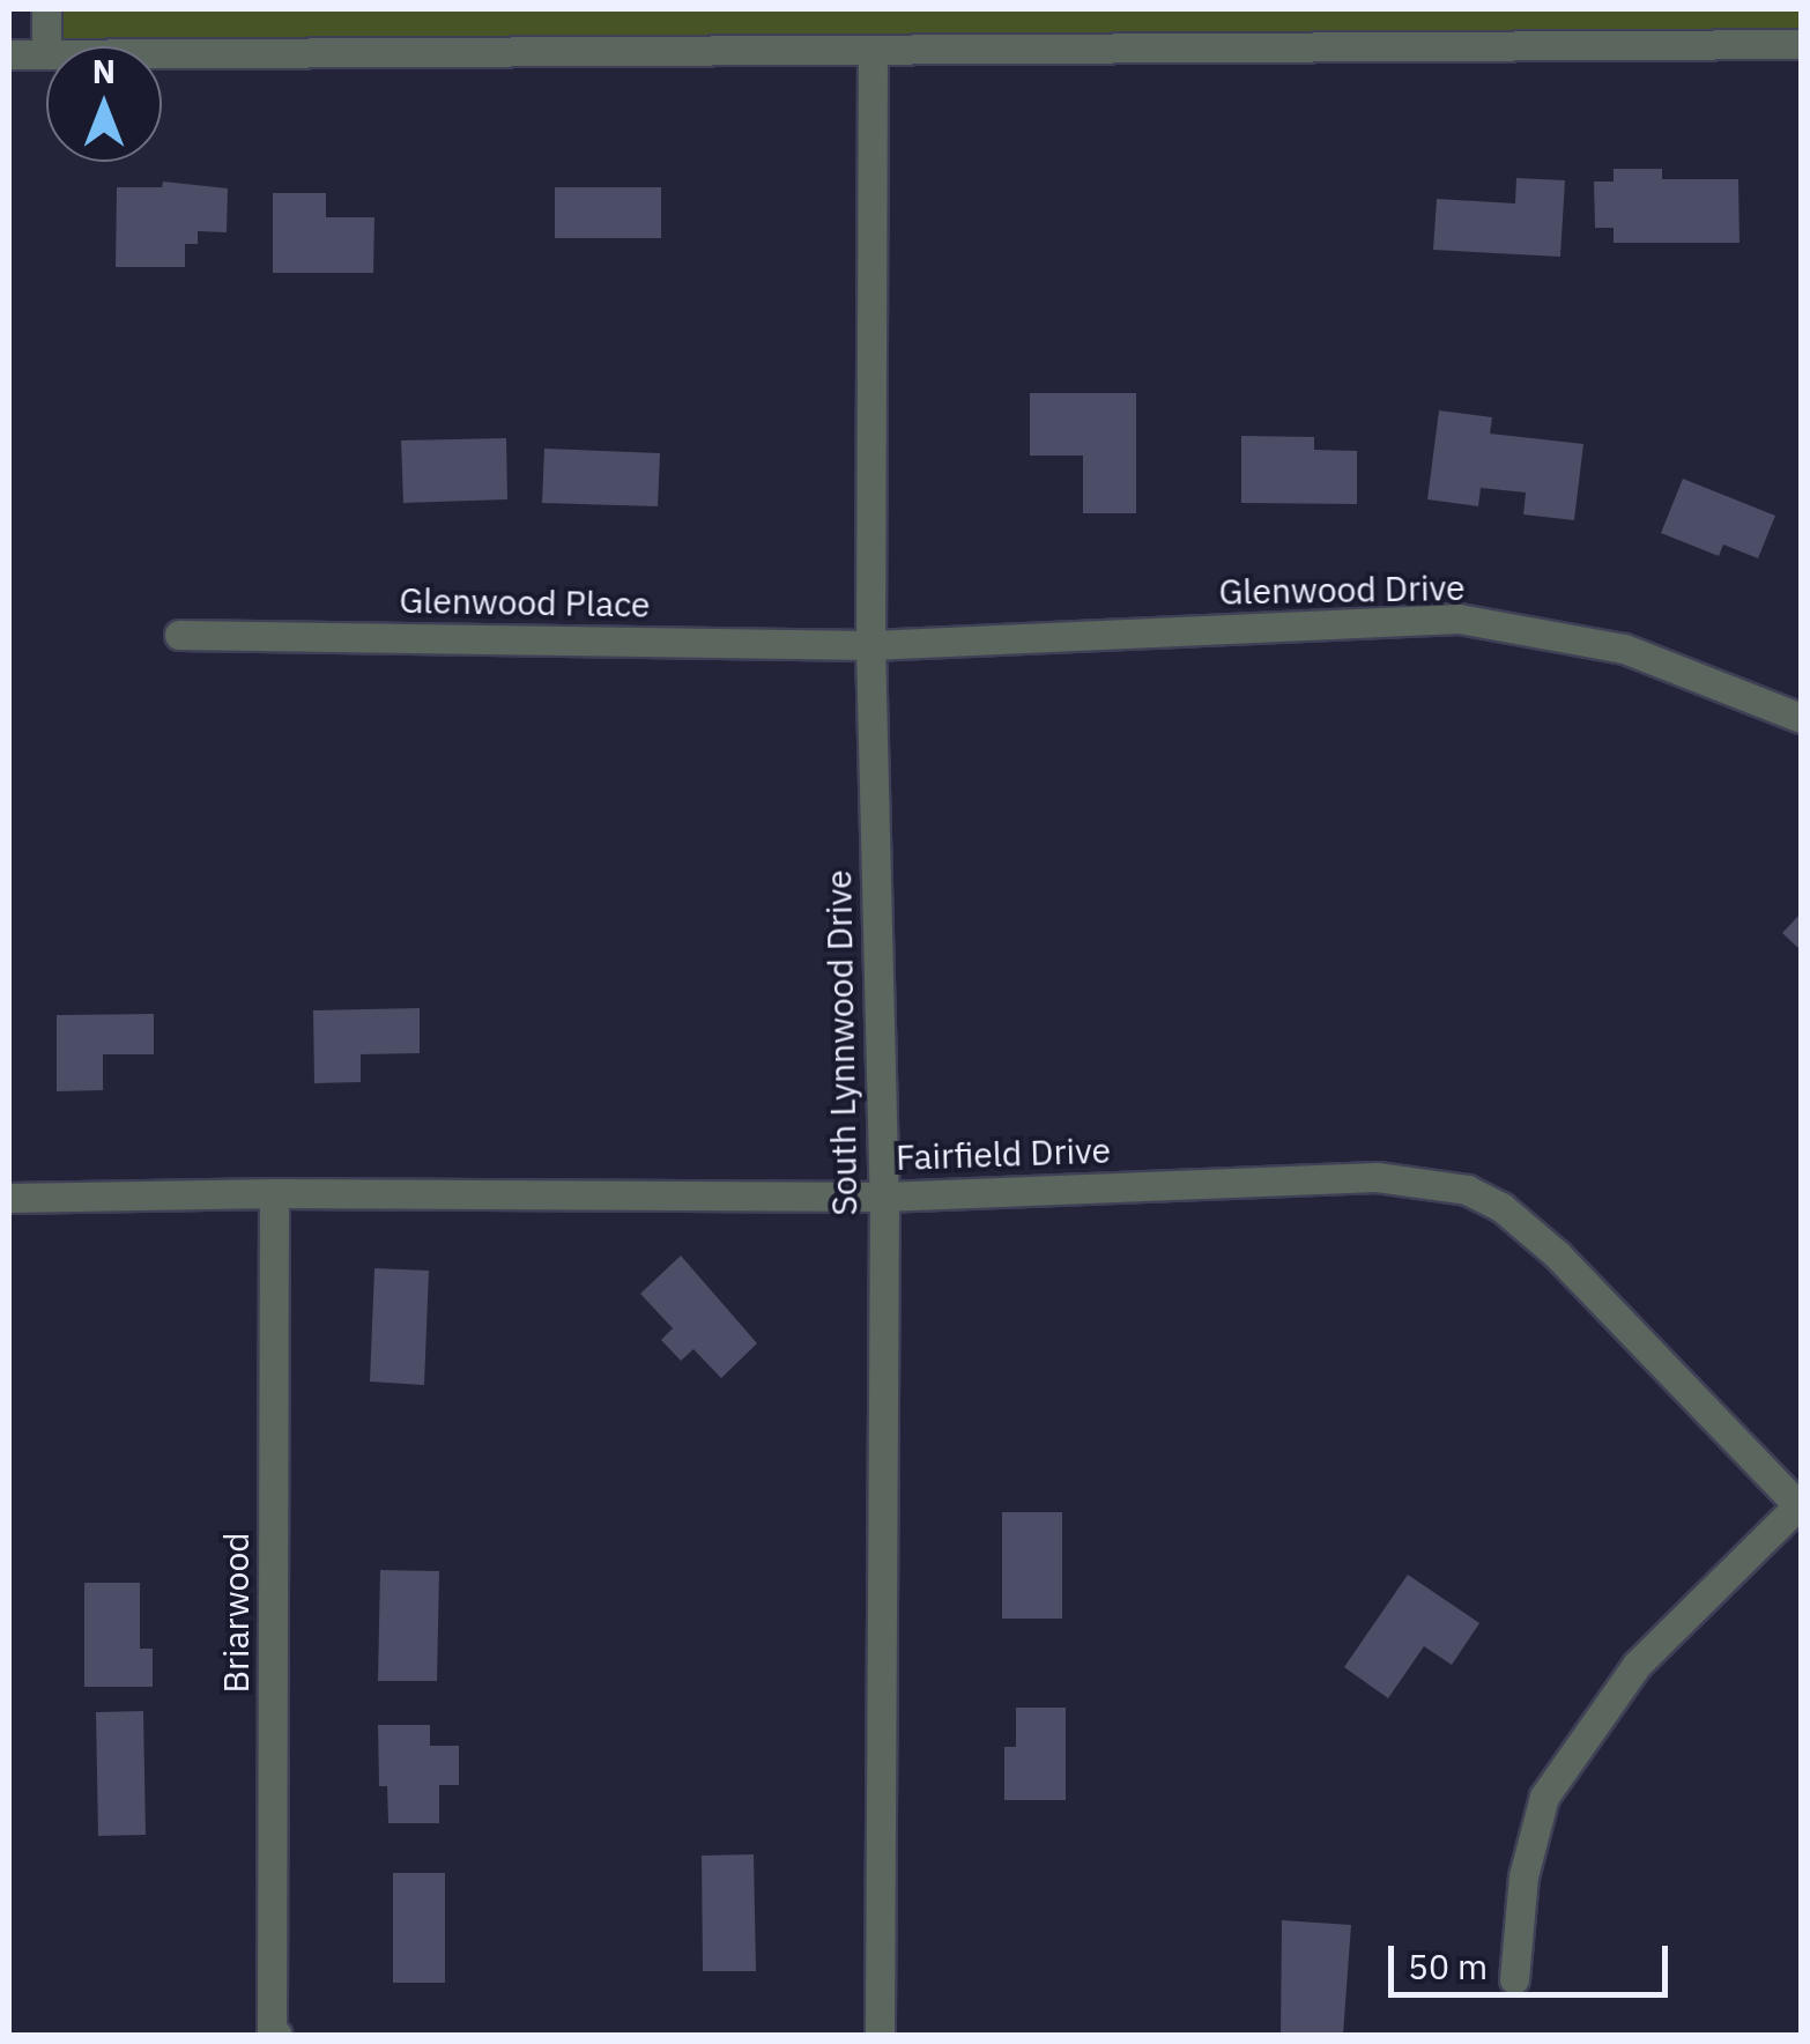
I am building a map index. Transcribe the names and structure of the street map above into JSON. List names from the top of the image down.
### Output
{
  "streets": {
    "street": [
      "Glenwood Drive",
      "Glenwood Place",
      "South Lynnwood Drive",
      "Fairfield Drive",
      "Briarwood"
    ]
  },
  "crossings": [
    ["Glenwood Drive", "Glenwood Place"],
    ["Glenwood Drive", "South Lynnwood Drive"],
    ["Glenwood Place", "South Lynnwood Drive"],
    ["South Lynnwood Drive", "Fairfield Drive"],
    ["Fairfield Drive", "Briarwood"]
  ],
  "scale_bar": "50 m",
  "north": "top"
}
